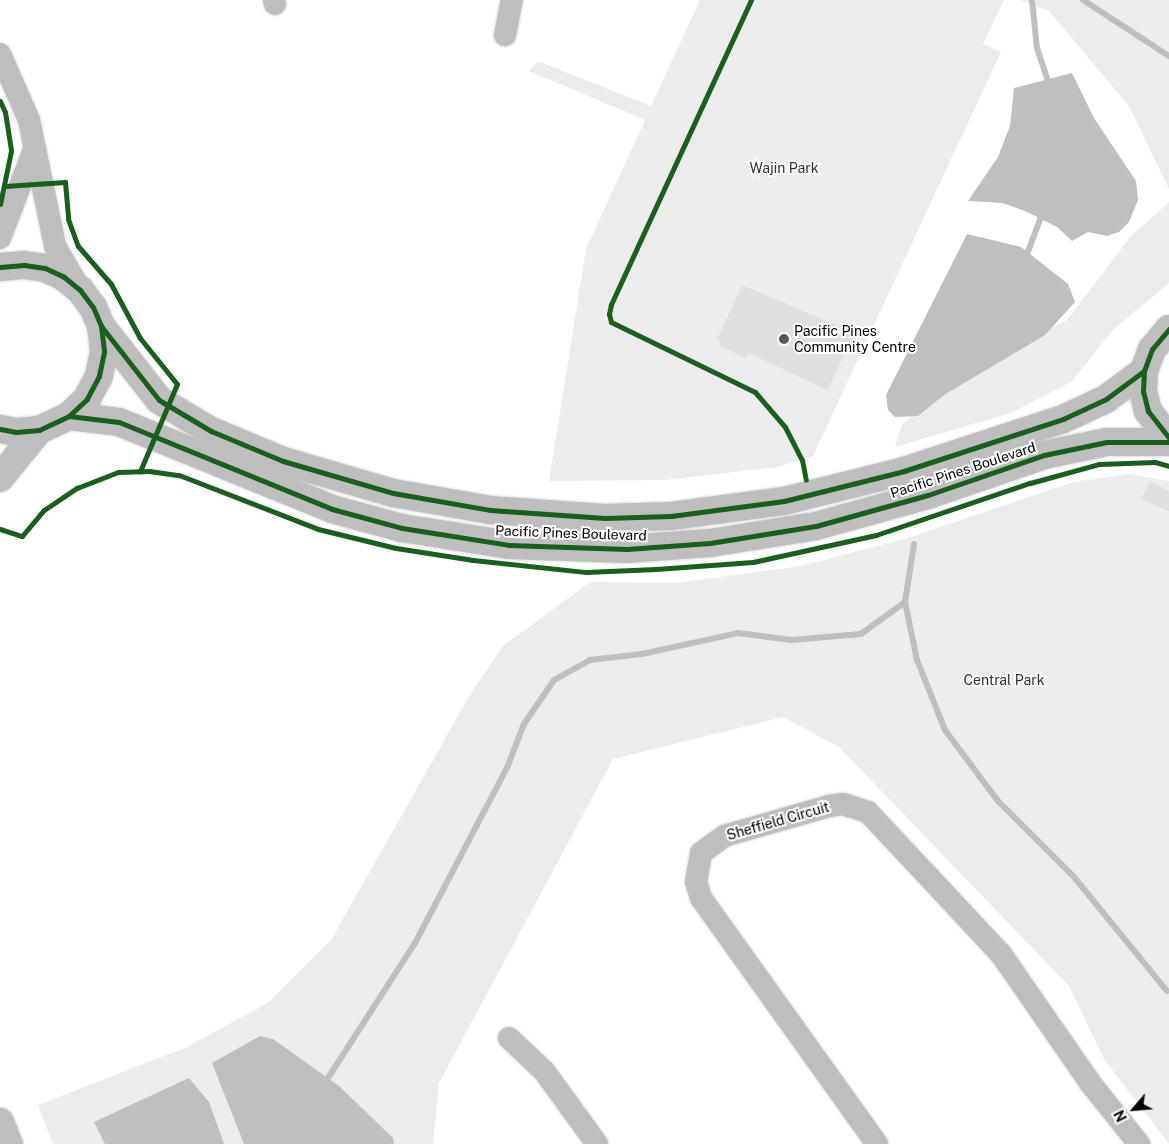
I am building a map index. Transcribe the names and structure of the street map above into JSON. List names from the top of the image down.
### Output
{
  "streets": {
    "main road": ["Pacific Pines Boulevard"],
    "street": ["Sheffield Circuit"]
  },
  "parks": ["Wajin Park", "Central Park"],
  "places": ["Pacific Pines Community Centre"],
  "north": "bottom left"
}
